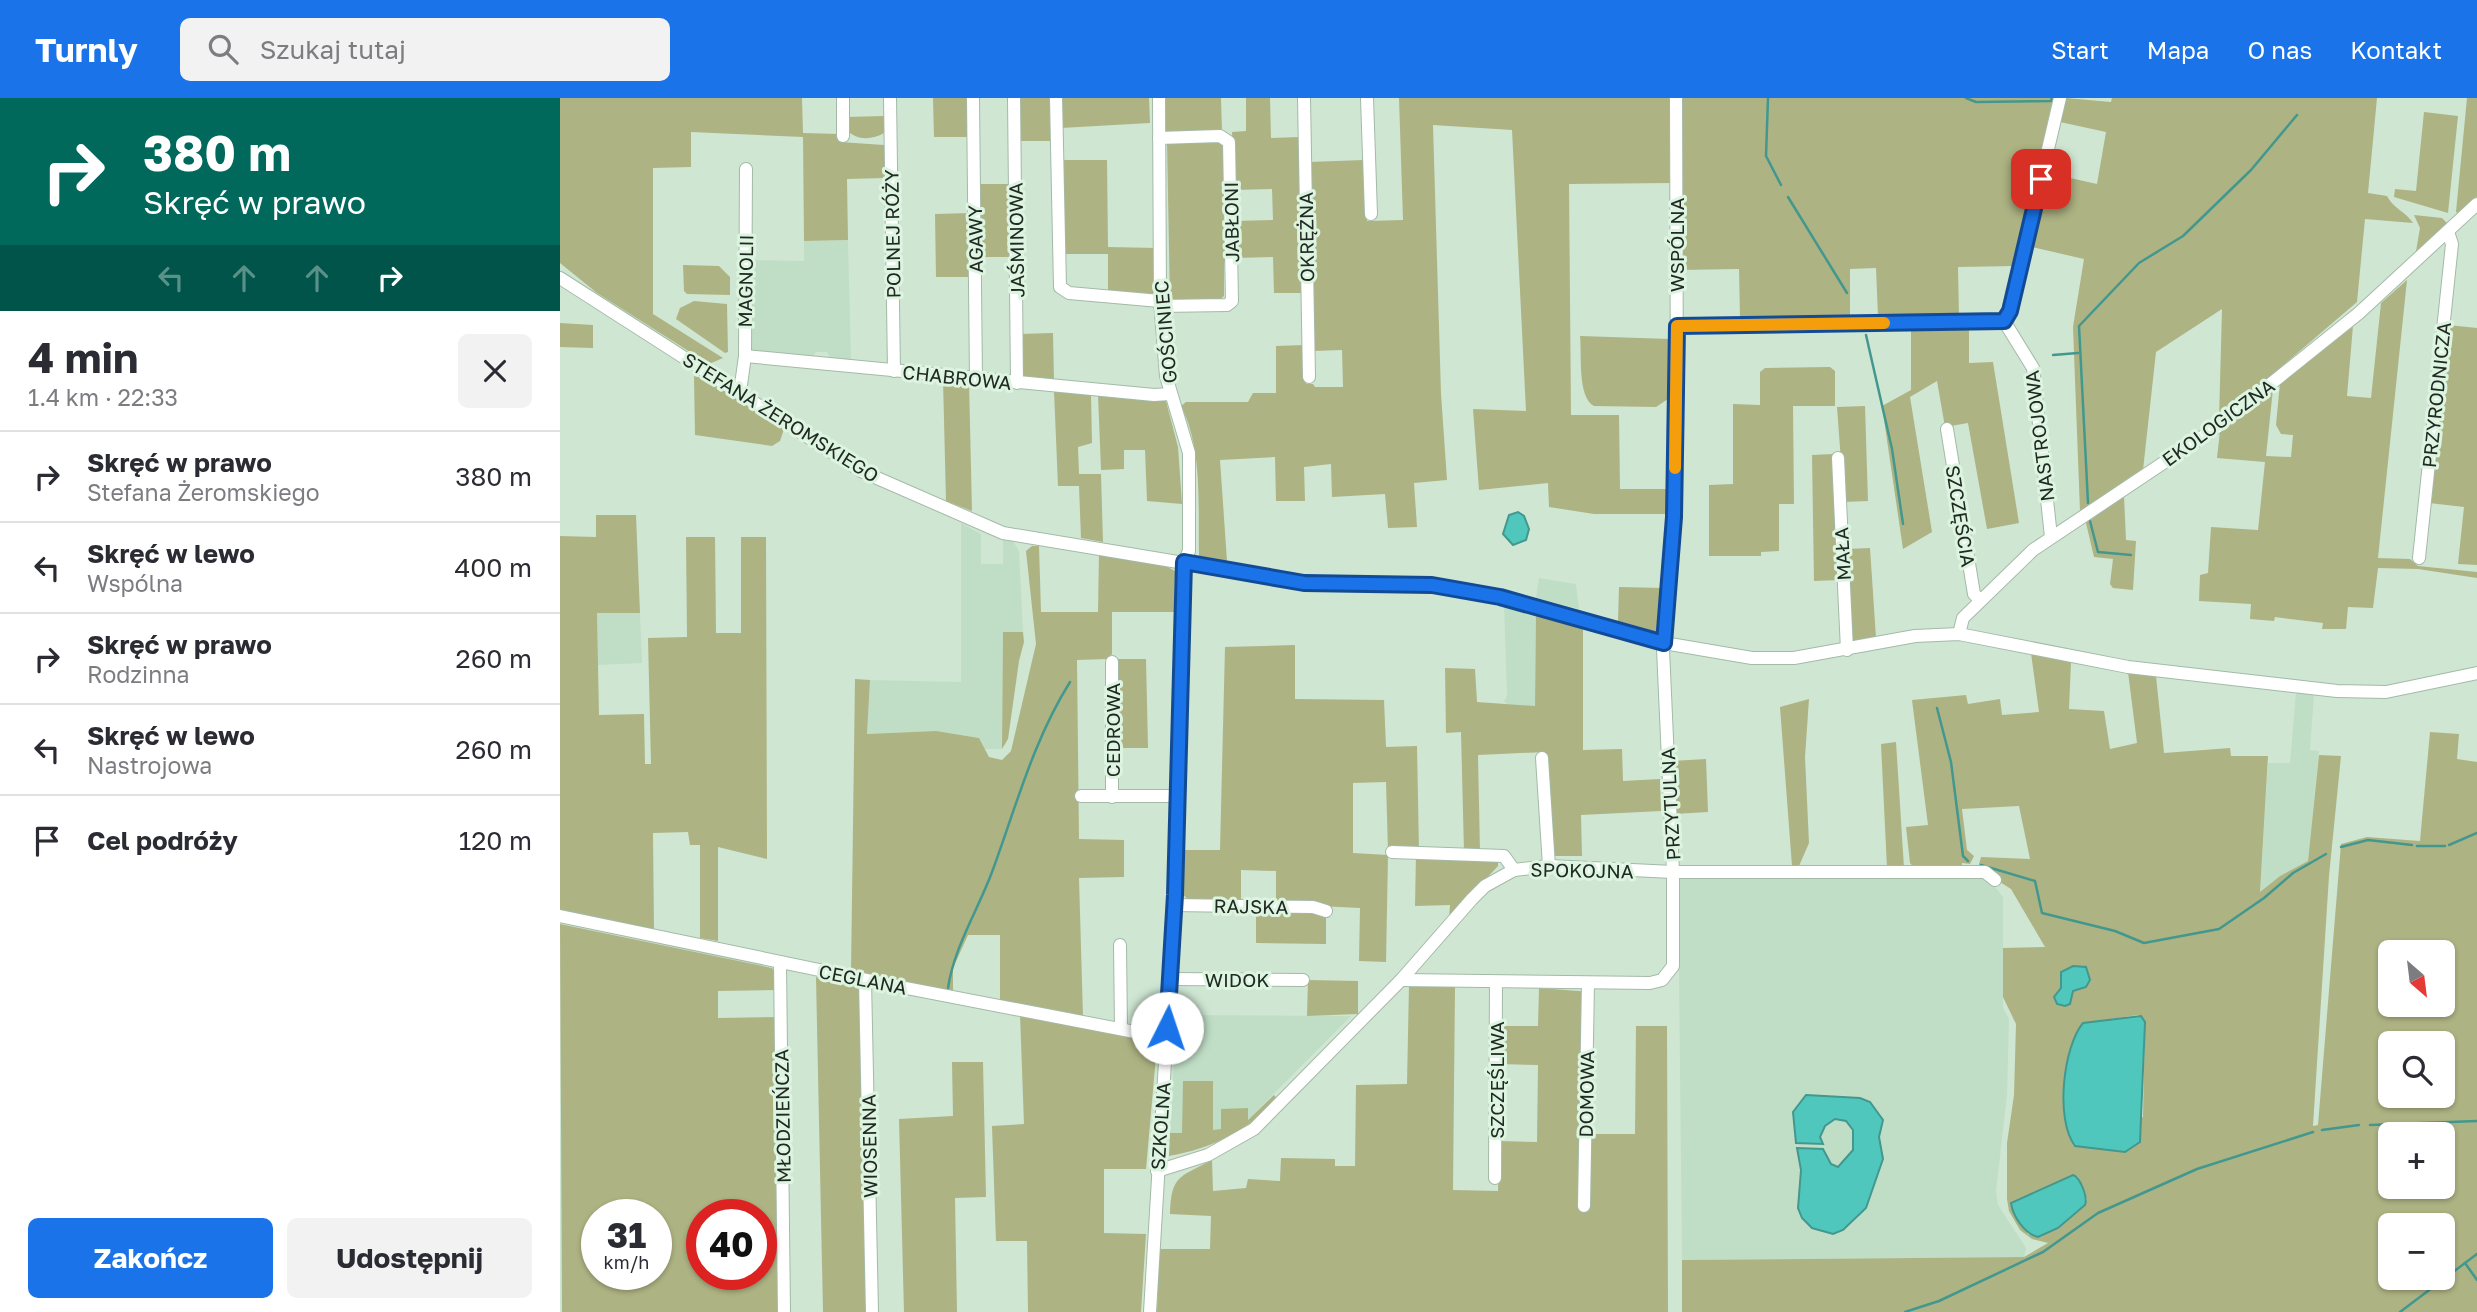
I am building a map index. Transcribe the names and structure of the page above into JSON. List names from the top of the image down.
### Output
{
  "streets": {
    "street": [
      "JABŁONI",
      "POLNEJ RÓŻY",
      "OKRĘŻNA",
      "AGAWY",
      "JAŚMINOWA",
      "WSPÓLNA",
      "MAGNOLII",
      "GOŚCINIEC",
      "CHABROWA",
      "PRZYRODNICZA",
      "STEFANA ŻEROMSKIEGO",
      "EKOLOGICZNA",
      "NASTROJOWA",
      "SZCZĘŚCIA",
      "MAŁA",
      "CEDROWA",
      "PRZYTULNA",
      "SPOKOJNA",
      "RAJSKA",
      "CEGLANA",
      "WIDOK",
      "SZCZĘŚLIWA",
      "DOMOWA",
      "MŁODZIEŃCZA",
      "SZKOLNA",
      "WIOSENNA"
    ]
  },
  "crossings": [
    ["JABŁONI", "GOŚCINIEC"],
    ["POLNEJ RÓŻY", "CHABROWA"],
    ["AGAWY", "CHABROWA"],
    ["JAŚMINOWA", "CHABROWA"],
    ["WSPÓLNA", "STEFANA ŻEROMSKIEGO"],
    ["WSPÓLNA", "PRZYTULNA"],
    ["MAGNOLII", "CHABROWA"],
    ["MAGNOLII", "STEFANA ŻEROMSKIEGO"],
    ["GOŚCINIEC", "CHABROWA"],
    ["GOŚCINIEC", "STEFANA ŻEROMSKIEGO"],
    ["GOŚCINIEC", "SZKOLNA"],
    ["PRZYRODNICZA", "EKOLOGICZNA"],
    ["STEFANA ŻEROMSKIEGO", "EKOLOGICZNA"],
    ["STEFANA ŻEROMSKIEGO", "MAŁA"],
    ["STEFANA ŻEROMSKIEGO", "PRZYTULNA"],
    ["STEFANA ŻEROMSKIEGO", "SZKOLNA"],
    ["EKOLOGICZNA", "NASTROJOWA"],
    ["EKOLOGICZNA", "SZCZĘŚCIA"],
    ["PRZYTULNA", "SPOKOJNA"],
    ["PRZYTULNA", "DOMOWA"],
    ["SPOKOJNA", "SZKOLNA"],
    ["RAJSKA", "SZKOLNA"],
    ["CEGLANA", "MŁODZIEŃCZA"],
    ["CEGLANA", "SZKOLNA"],
    ["CEGLANA", "WIOSENNA"],
    ["WIDOK", "SZKOLNA"]
  ],
  "north": "bottom right",
  "page": {
    "header": "Turnly",
    "search": "Szukaj tutaj",
    "nav": [
      "Start",
      "Mapa",
      "O nas",
      "Kontakt"
    ],
    "turn": ["380 m", "Skręć w prawo"],
    "heading": ["4 min", "1.4 km · 22:33"],
    "list": [
      {
        "name": "Skręć w prawo",
        "note": "Stefana Żeromskiego",
        "value": "380 m"
      },
      {
        "name": "Skręć w lewo",
        "note": "Wspólna",
        "value": "400 m"
      },
      {
        "name": "Skręć w prawo",
        "note": "Rodzinna",
        "value": "260 m"
      },
      {
        "name": "Skręć w lewo",
        "note": "Nastrojowa",
        "value": "260 m"
      },
      {
        "name": "Cel podróży",
        "value": "120 m"
      }
    ],
    "map_buttons": ["+", "−"],
    "speed": "31 km/h",
    "limit": "40",
    "buttons": ["Zakończ", "Udostępnij"]
  }
}
